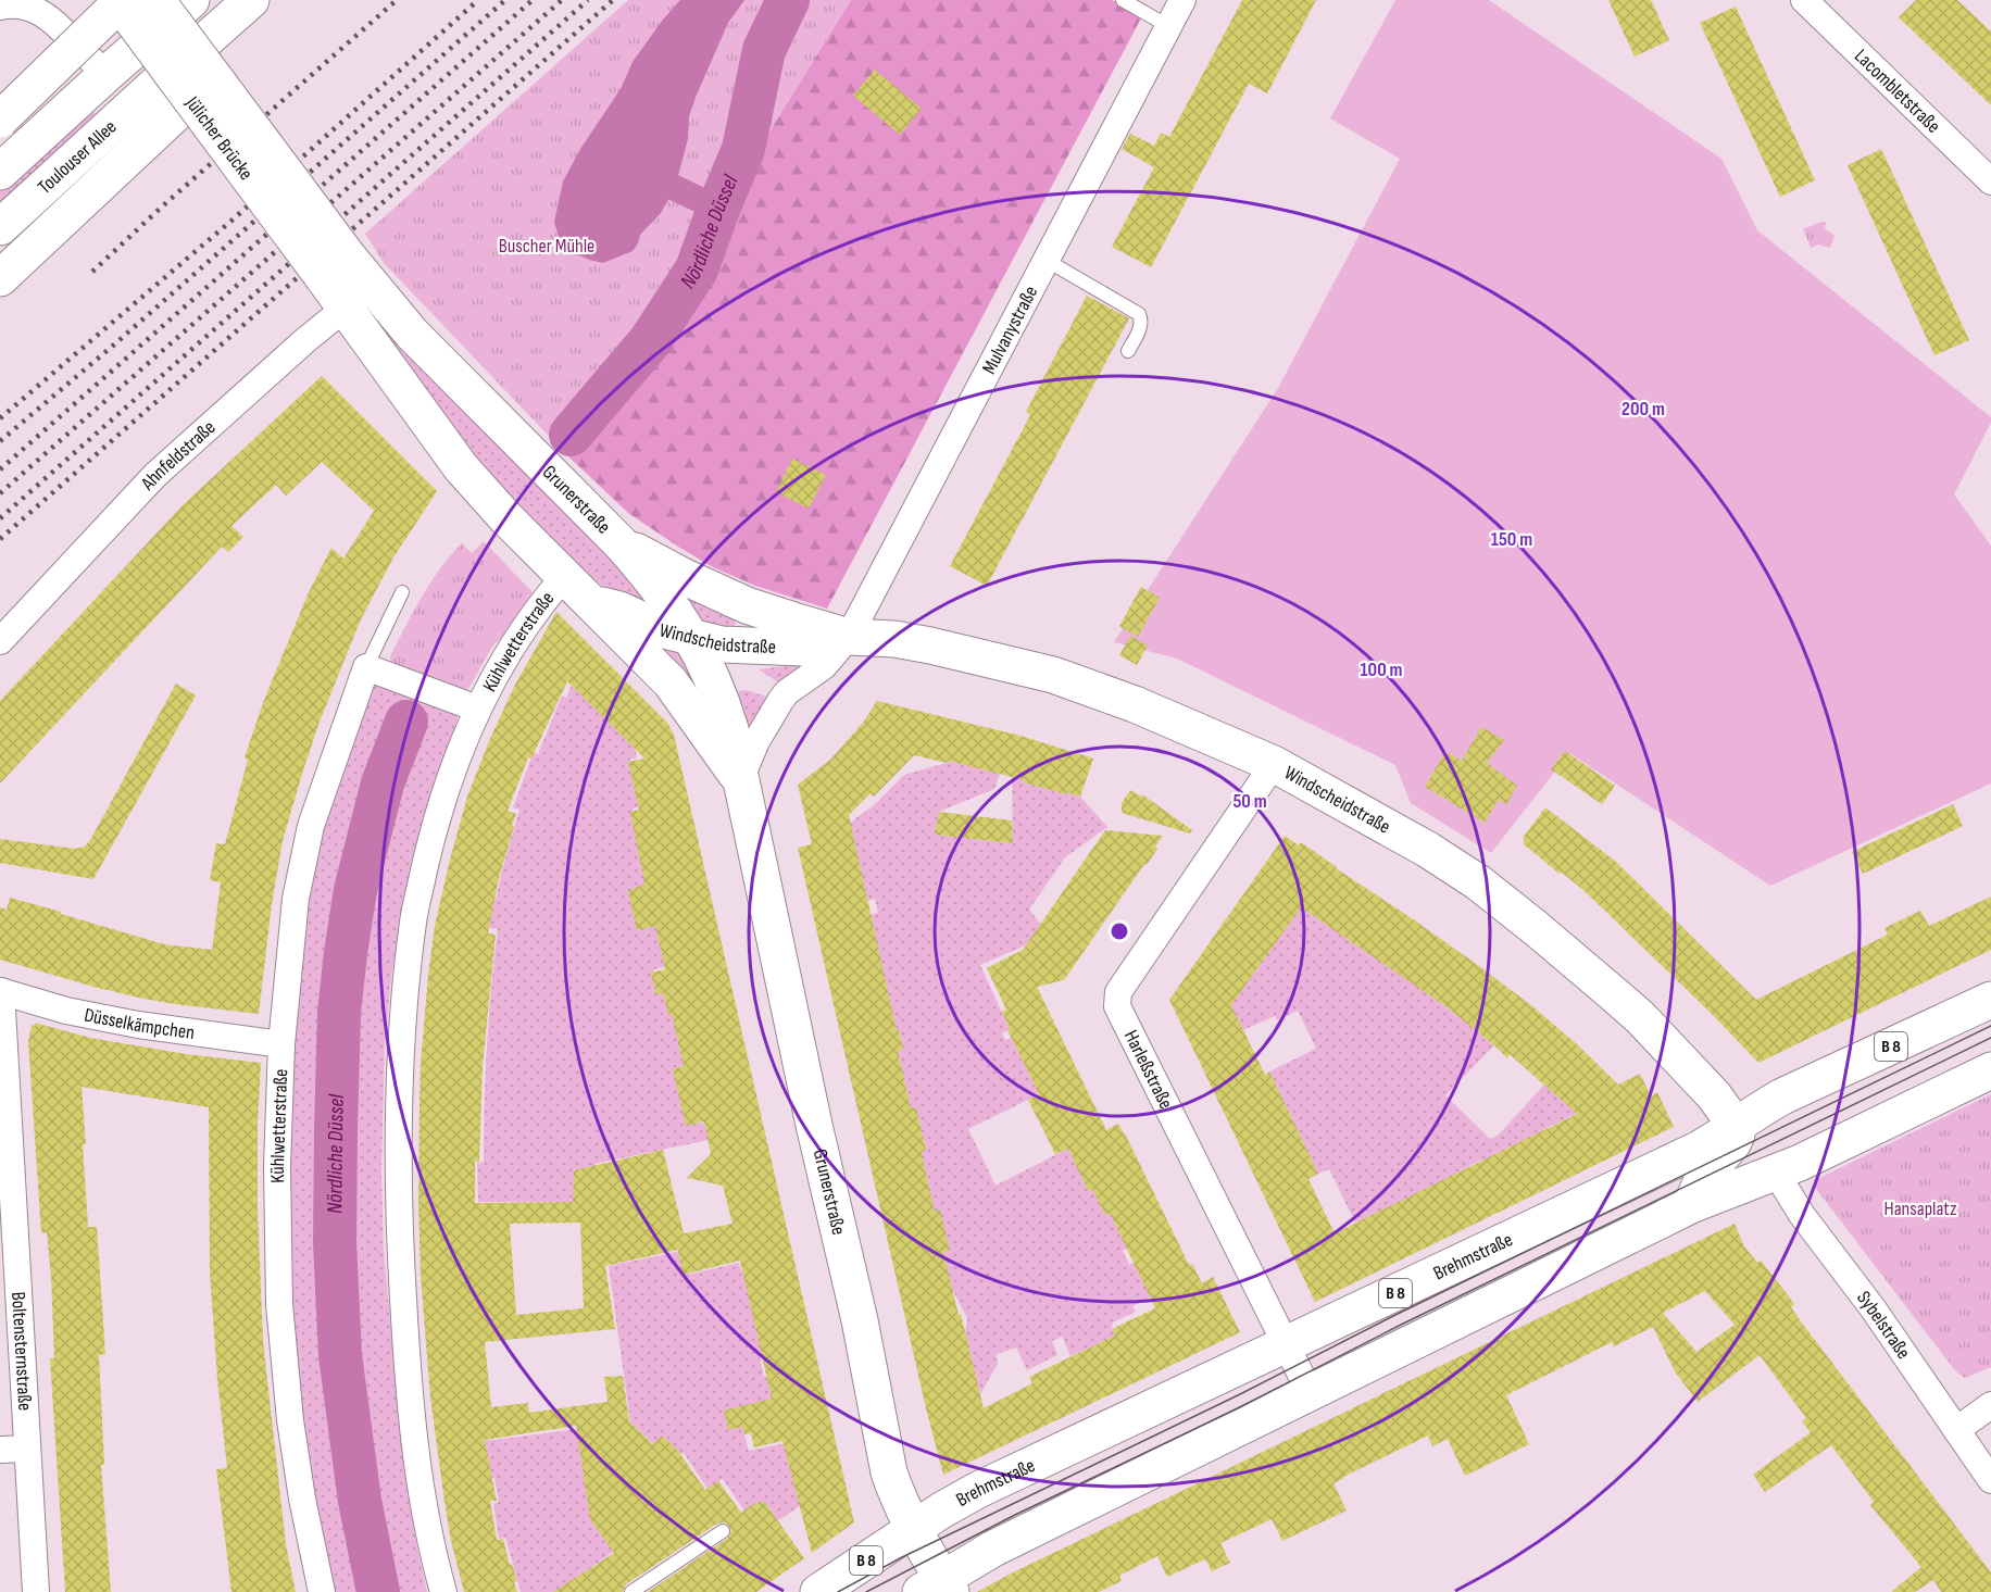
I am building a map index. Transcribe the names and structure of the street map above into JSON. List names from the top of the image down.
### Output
{
  "streets": {
    "main road": [
      "Jülicher Brücke",
      "Toulouser Allee",
      "Grunerstraße",
      "Windscheidstraße",
      "B 8",
      "Brehmstraße"
    ],
    "street": [
      "Lacombletstraße",
      "Mulvanystraße",
      "Ahnfeldstraße",
      "Kühlwetterstraße",
      "Düsselkämpchen",
      "Harleßstraße",
      "Sybelstraße",
      "Boltensternstraße"
    ]
  },
  "crossings": [
    ["Jülicher Brücke", "Grunerstraße"],
    ["Mulvanystraße", "Windscheidstraße"],
    ["Ahnfeldstraße", "Grunerstraße"],
    ["Grunerstraße", "Windscheidstraße"],
    ["Grunerstraße", "Kühlwetterstraße"],
    ["Grunerstraße", "Brehmstraße"],
    ["Windscheidstraße", "Harleßstraße"],
    ["Windscheidstraße", "Brehmstraße"],
    ["Kühlwetterstraße", "Düsselkämpchen"],
    ["Düsselkämpchen", "Boltensternstraße"],
    ["Harleßstraße", "Brehmstraße"]
  ],
  "water": ["Nördliche Düssel"],
  "parks": ["Buscher Mühle", "Hansaplatz"],
  "rings": [
    "200 m",
    "150 m",
    "100 m",
    "50 m"
  ]
}
